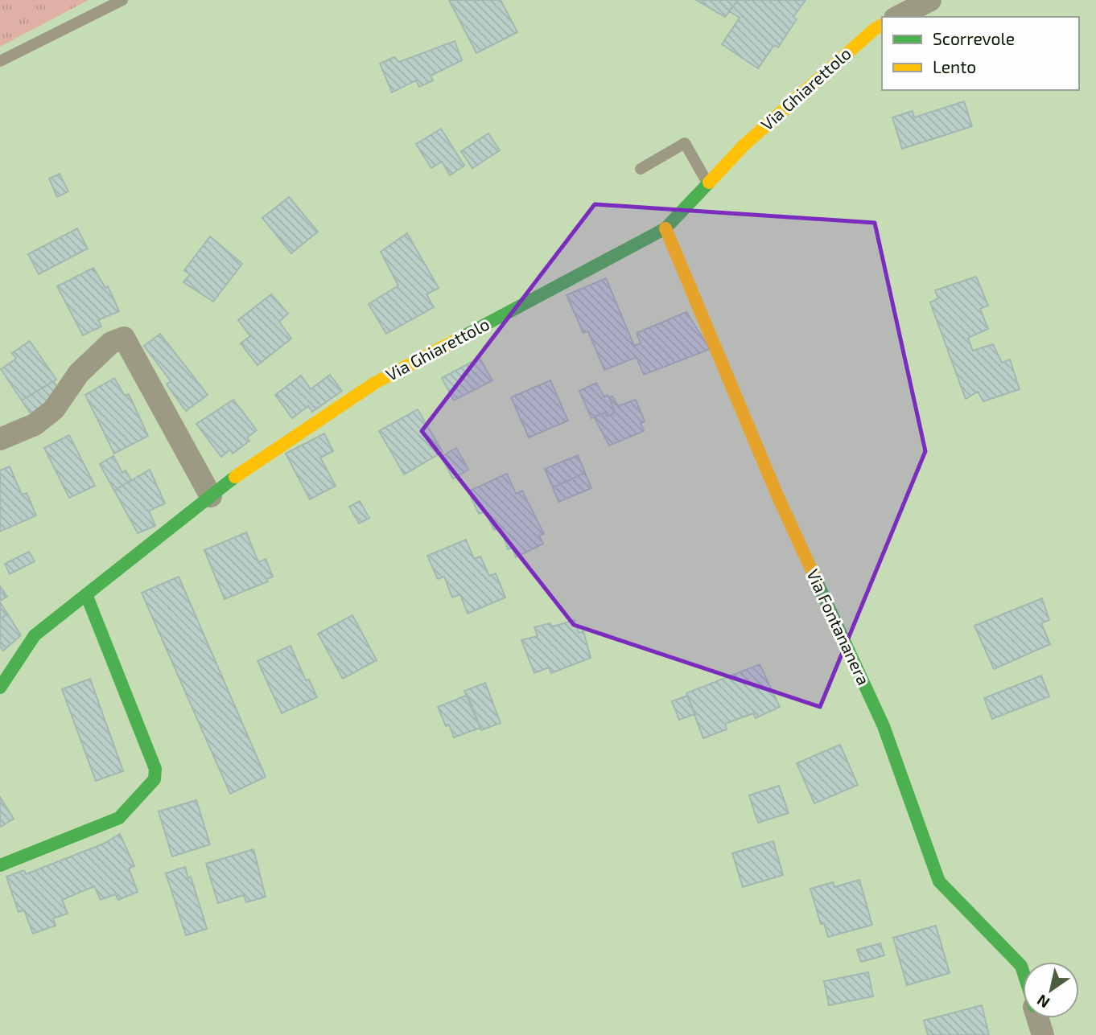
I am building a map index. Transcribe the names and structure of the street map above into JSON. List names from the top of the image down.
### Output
{
  "streets": {
    "street": ["Via Ghiarettolo", "Via Fontananera"]
  },
  "crossings": [
    ["Via Ghiarettolo", "Via Fontananera"]
  ],
  "legend": ["Scorrevole", "Lento"],
  "north": "bottom left"
}
